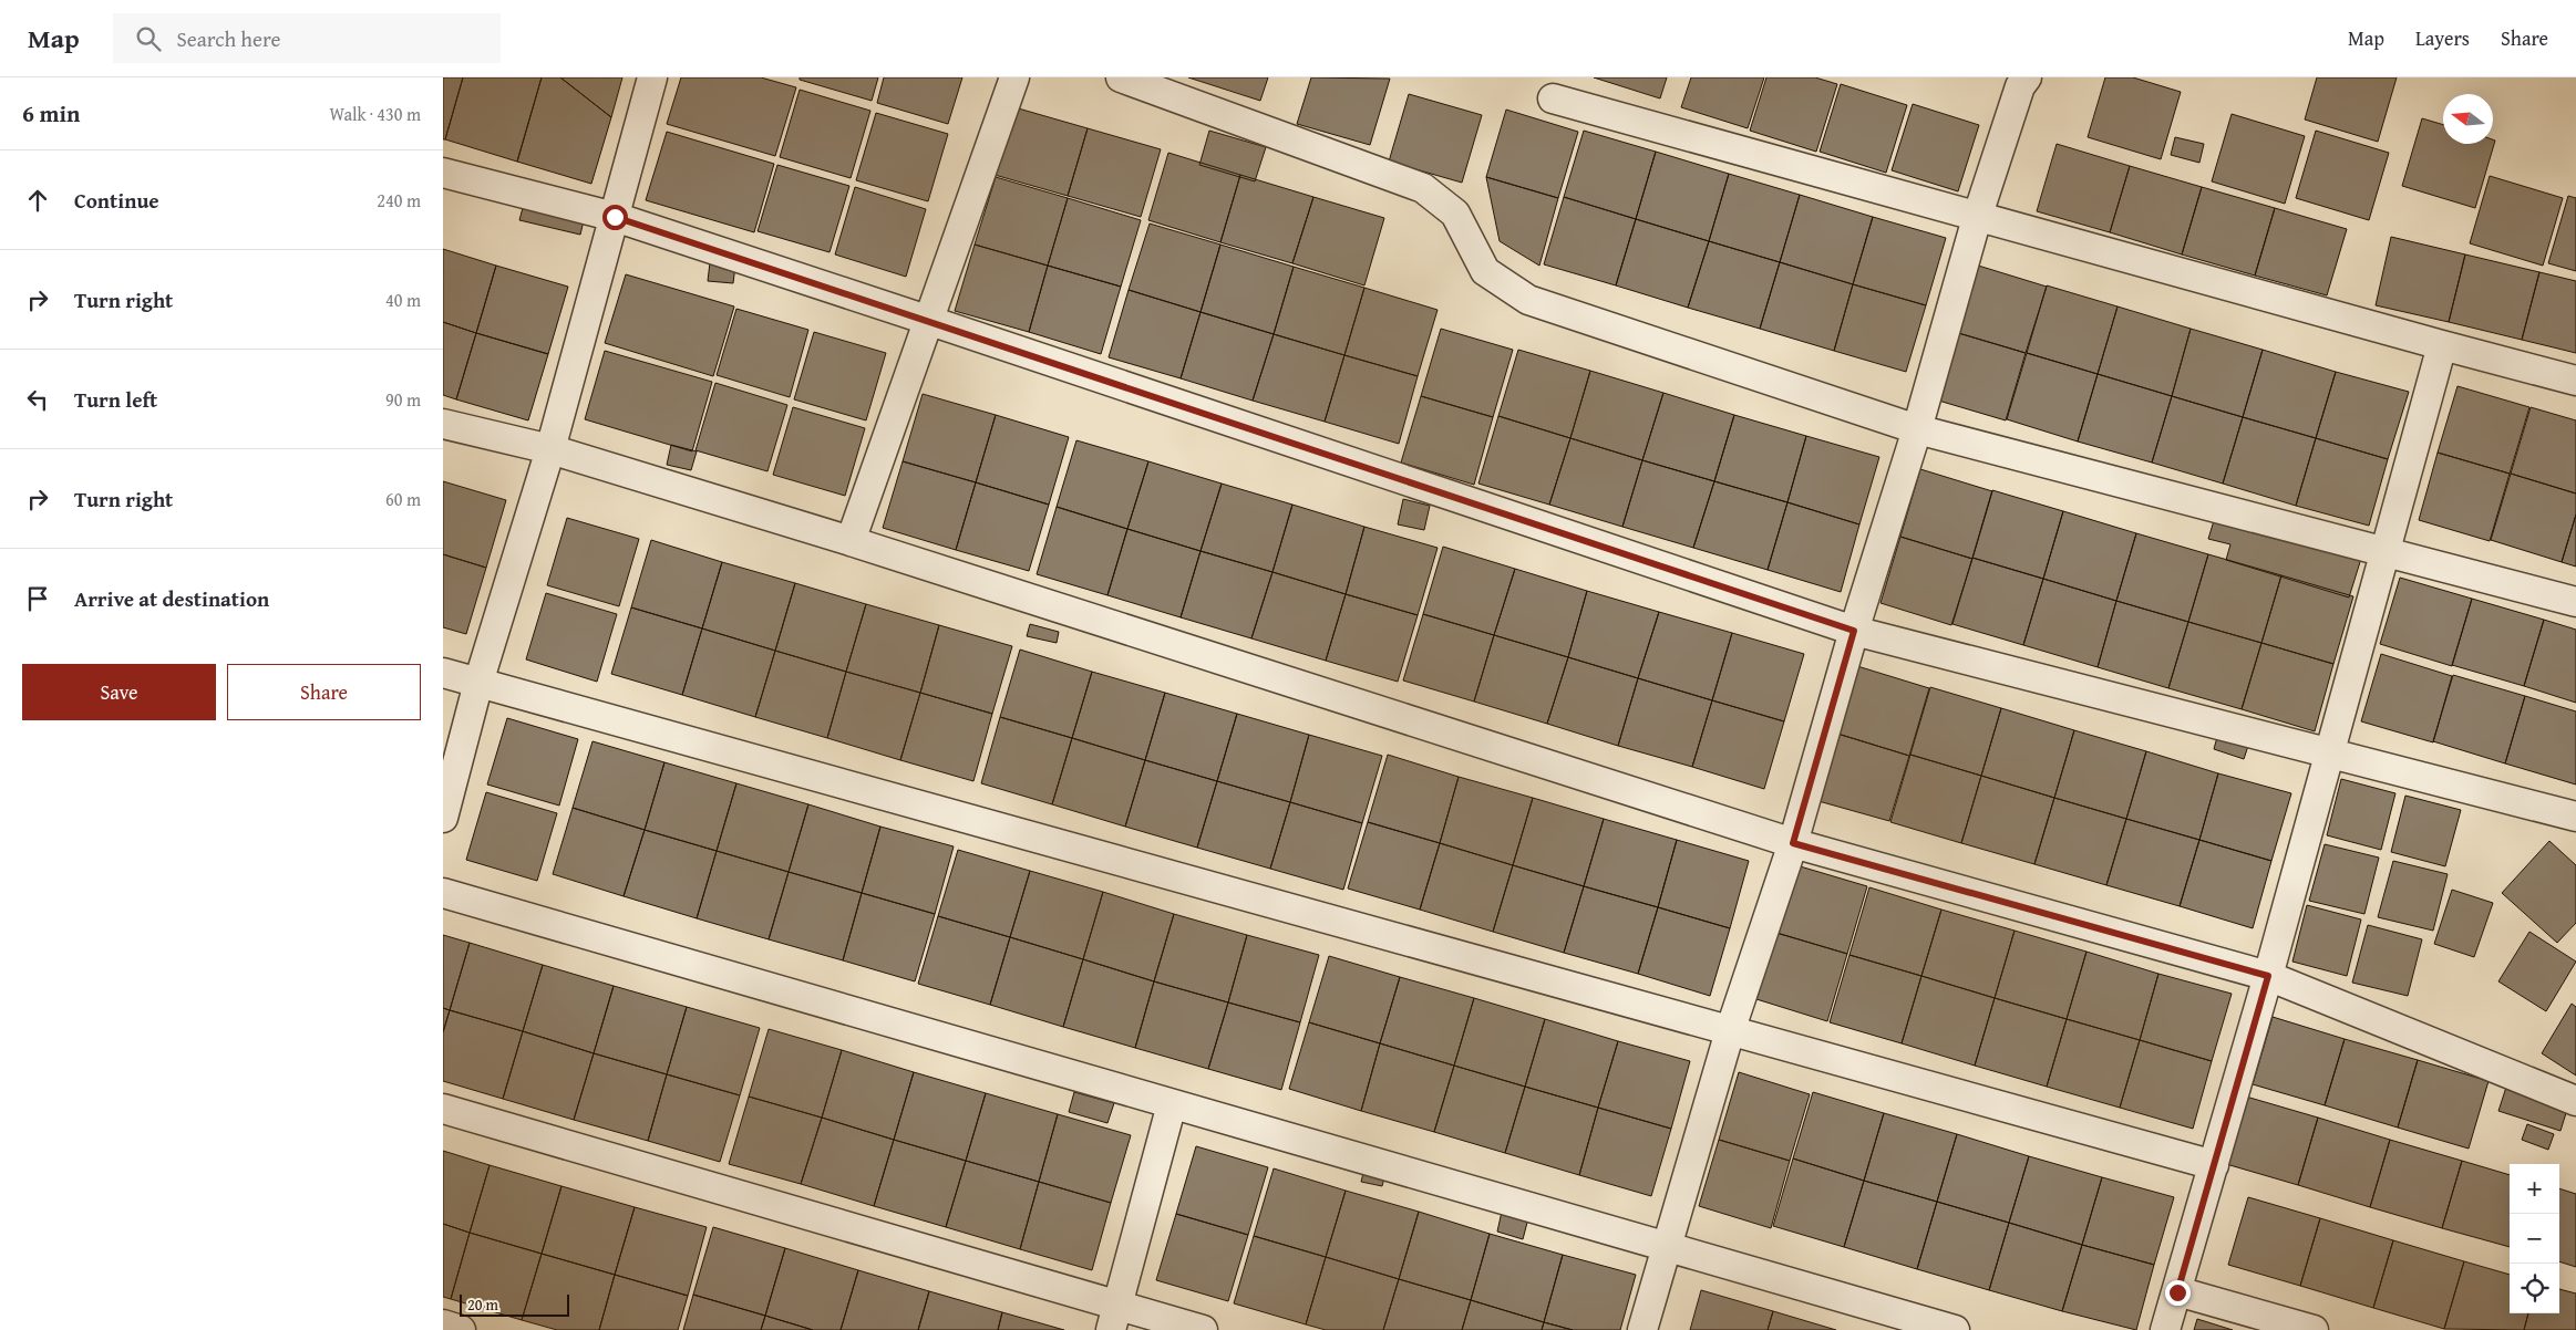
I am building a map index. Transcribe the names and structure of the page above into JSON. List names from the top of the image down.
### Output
{
  "scale_bar": "20 m",
  "north": "left",
  "page": {
    "header": "Map",
    "search": "Search here",
    "nav": ["Map", "Layers", "Share"],
    "heading": ["6 min", "Walk · 430 m"],
    "list": [
      ["Continue", "240 m"],
      ["Turn right", "40 m"],
      ["Turn left", "90 m"],
      ["Turn right", "60 m"],
      "Arrive at destination"
    ],
    "buttons": ["Save", "Share"],
    "map_buttons": ["+", "−"],
    "scale": "20 m"
  }
}
